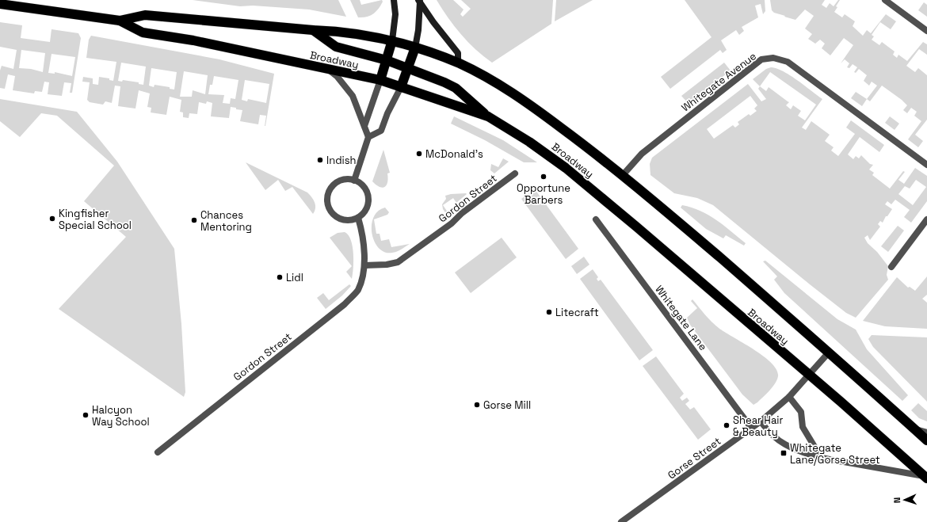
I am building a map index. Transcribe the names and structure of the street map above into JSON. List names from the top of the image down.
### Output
{
  "streets": {
    "highway": ["Broadway"],
    "street": [
      "Whitegate Avenue",
      "Gordon Street",
      "Whitegate Lane",
      "Gorse Street"
    ]
  },
  "crossings": [
    ["Broadway", "Whitegate Avenue"],
    ["Broadway", "Gorse Street"],
    ["Whitegate Lane", "Gorse Street"]
  ],
  "places": {
    "other": [
      "McDonald's",
      "Indish",
      "Opportune Barbers",
      "Kingfisher Special School",
      "Chances Mentoring",
      "Lidl",
      "Litecraft",
      "Gorse Mill",
      "Halcyon Way School",
      "Shear Hair & Beauty"
    ],
    "transit": ["Whitegate Lane/Gorse Street"]
  },
  "north": "left"
}
